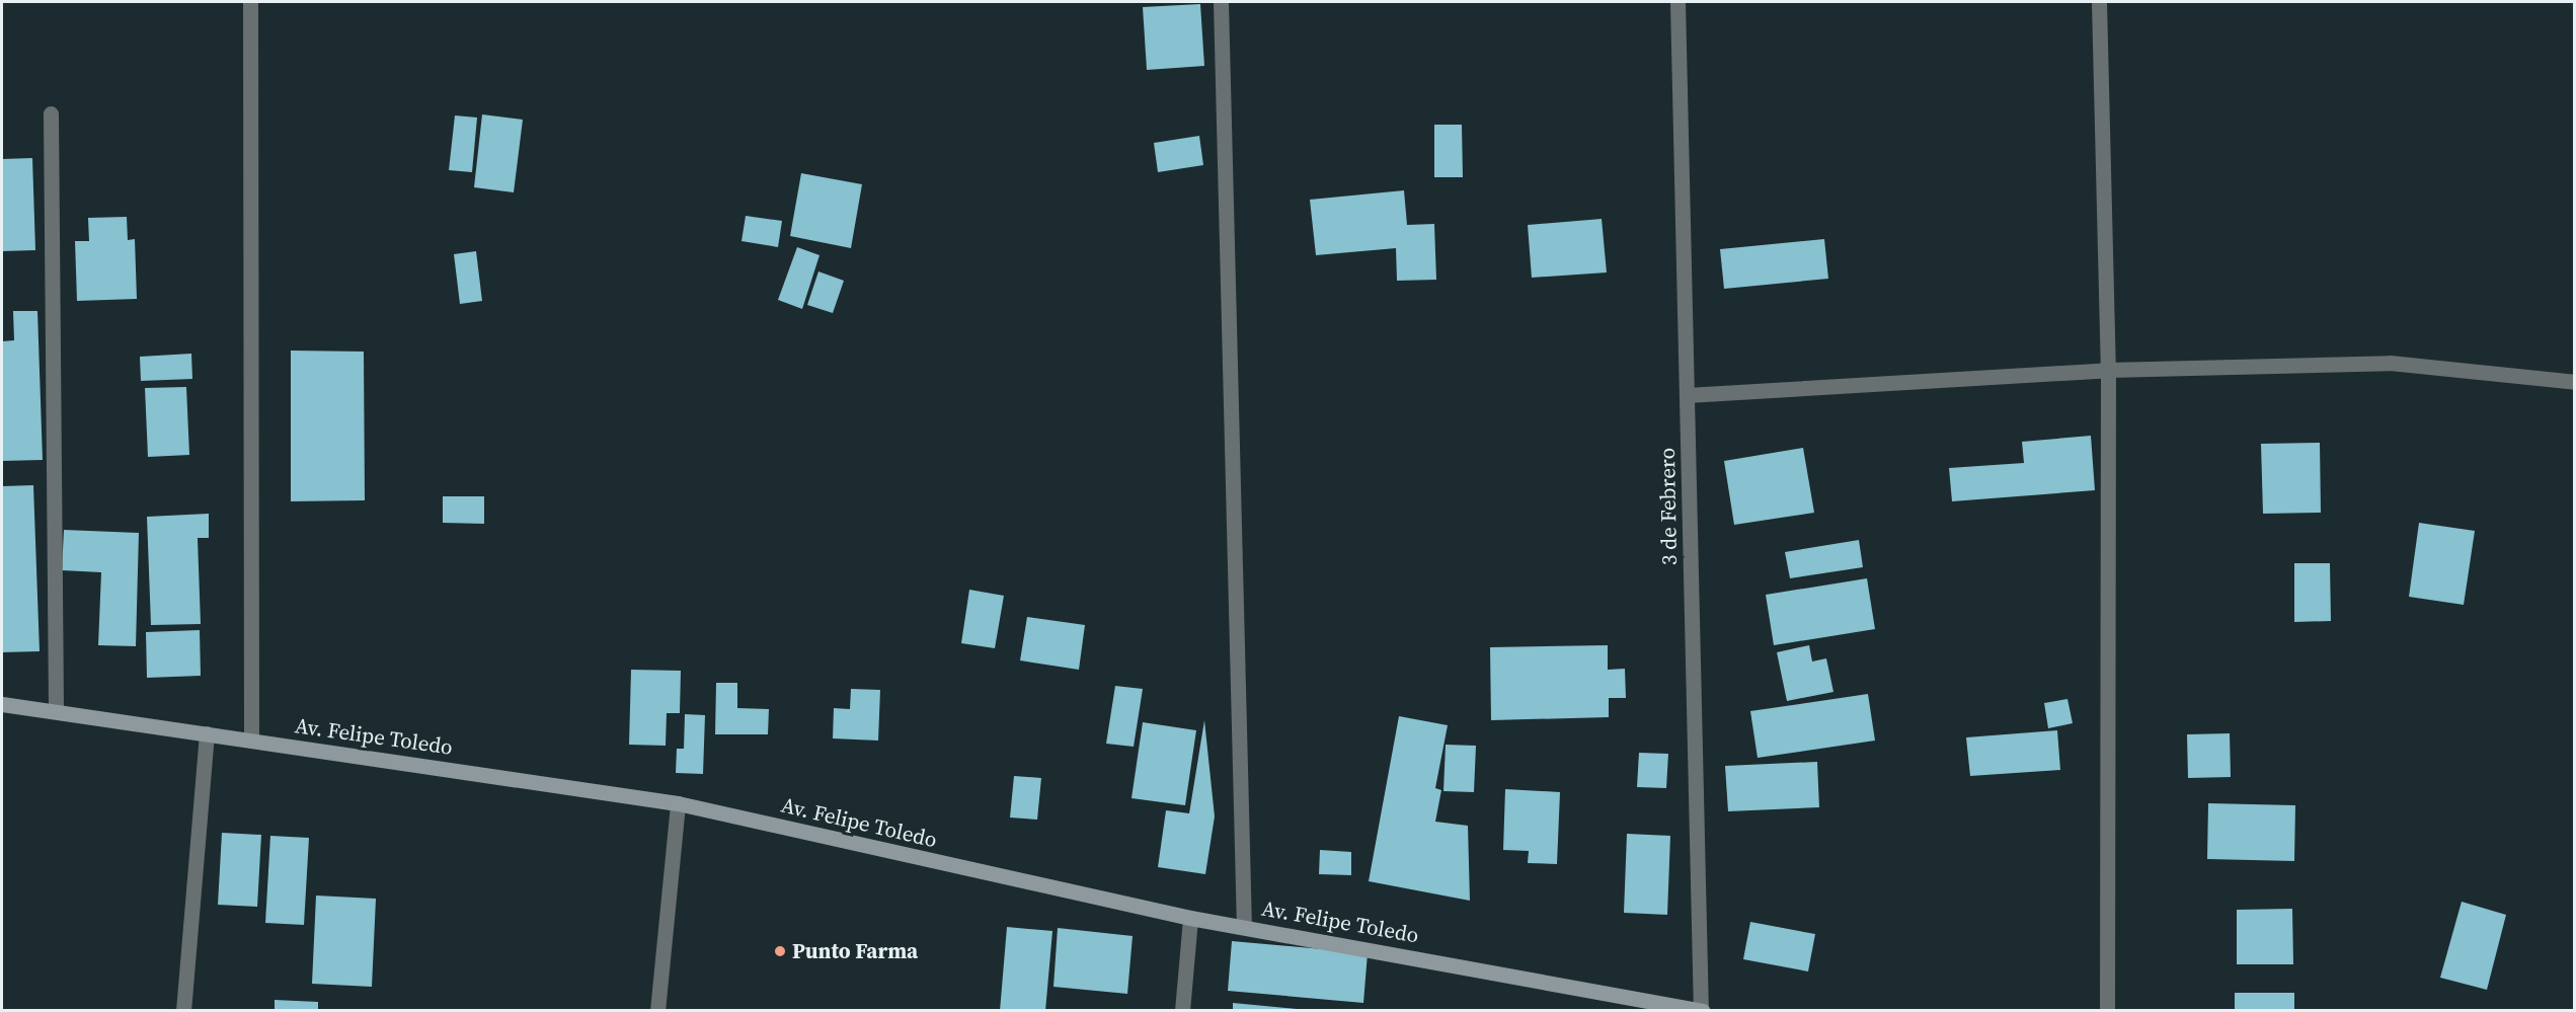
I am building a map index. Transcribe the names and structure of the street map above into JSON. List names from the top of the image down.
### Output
{
  "streets": {
    "main road": ["Av. Felipe Toledo"],
    "street": ["3 de Febrero"]
  },
  "crossings": [
    ["3 de Febrero", "Av. Felipe Toledo"]
  ],
  "places": ["Punto Farma"]
}
